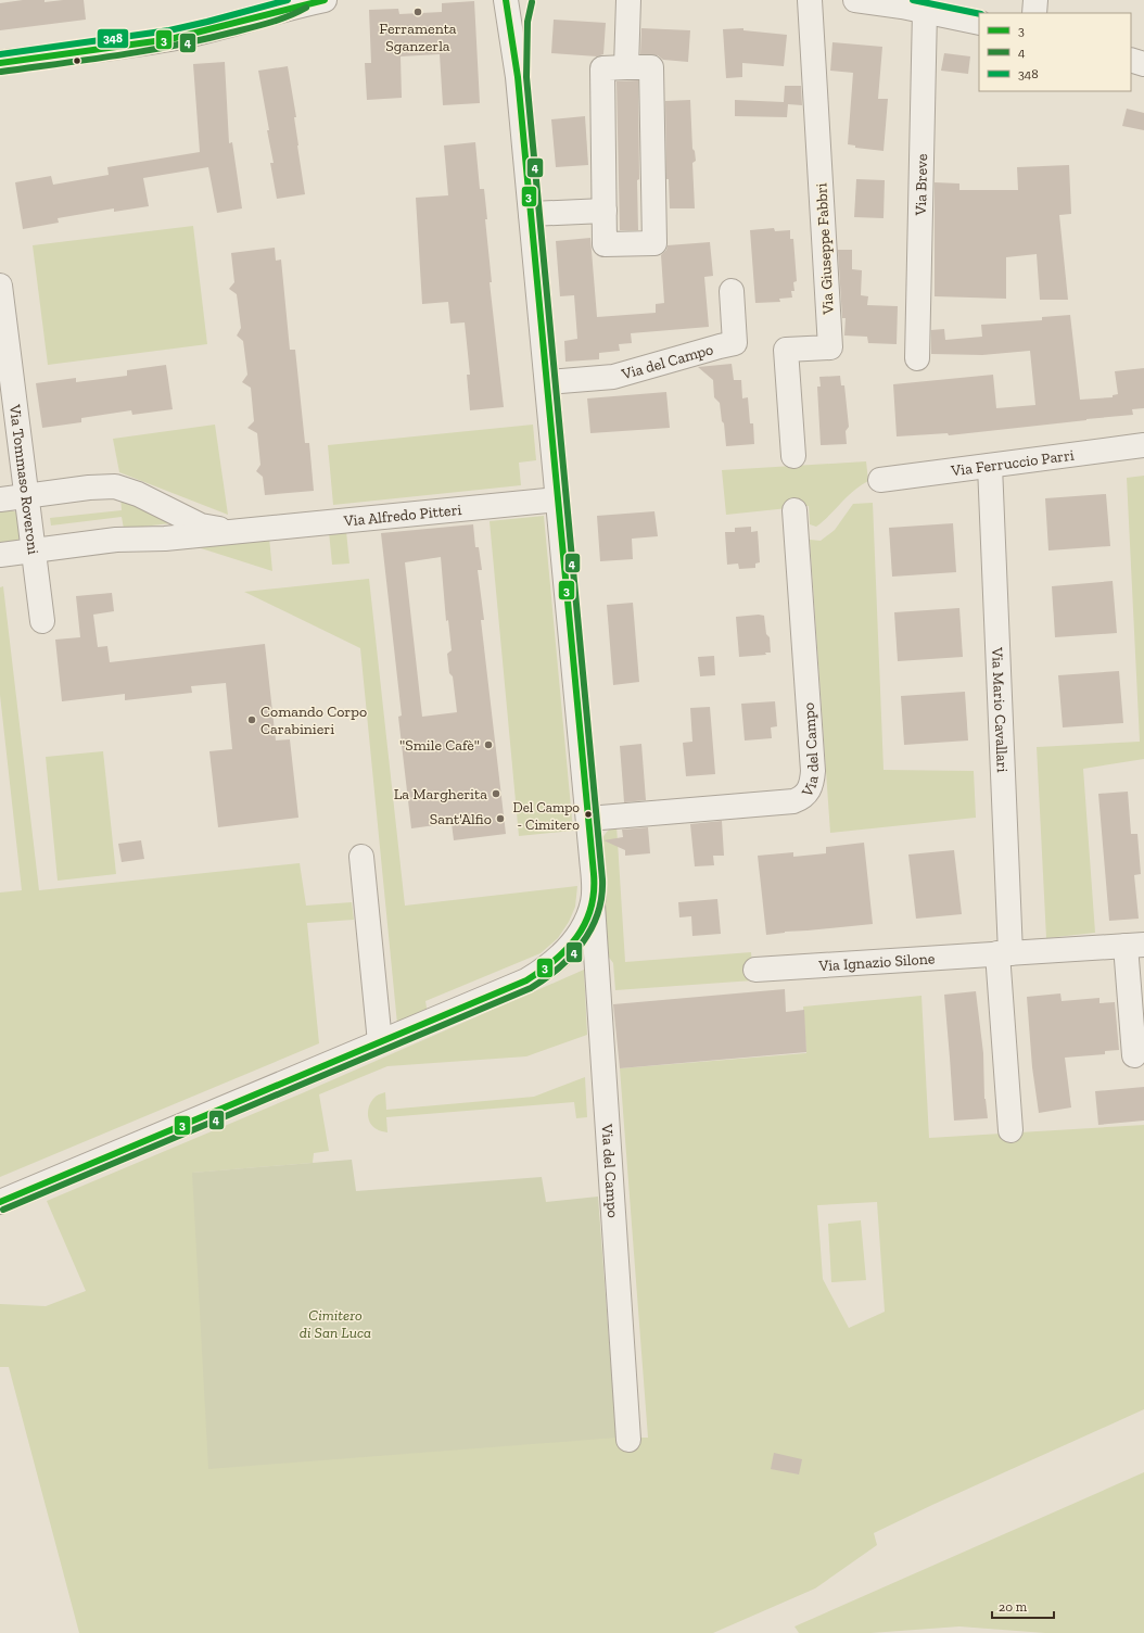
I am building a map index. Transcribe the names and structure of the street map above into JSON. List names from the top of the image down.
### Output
{
  "streets": {
    "street": [
      "Via Breve",
      "Via Giuseppe Fabbri",
      "Via del Campo",
      "Via Ferruccio Parri",
      "Via Tommaso Roveroni",
      "Via Alfredo Pitteri",
      "Via Mario Cavallari",
      "Via Ignazio Silone"
    ]
  },
  "crossings": [
    ["Via del Campo", "Via Alfredo Pitteri"],
    ["Via Ferruccio Parri", "Via Mario Cavallari"],
    ["Via Tommaso Roveroni", "Via Alfredo Pitteri"],
    ["Via Mario Cavallari", "Via Ignazio Silone"]
  ],
  "parks": ["Cimitero di San Luca"],
  "places": [
    "Ferramenta Sganzerla",
    "Comando Corpo Carabinieri",
    "\"Smile Cafè\"",
    "La Margherita",
    "Del Campo - Cimitero",
    "Sant'Alfio"
  ],
  "lines": ["transit line 3", "transit line 348", "transit line 4"],
  "legend": ["3", "4", "348"],
  "scale_bar": "20 m"
}
